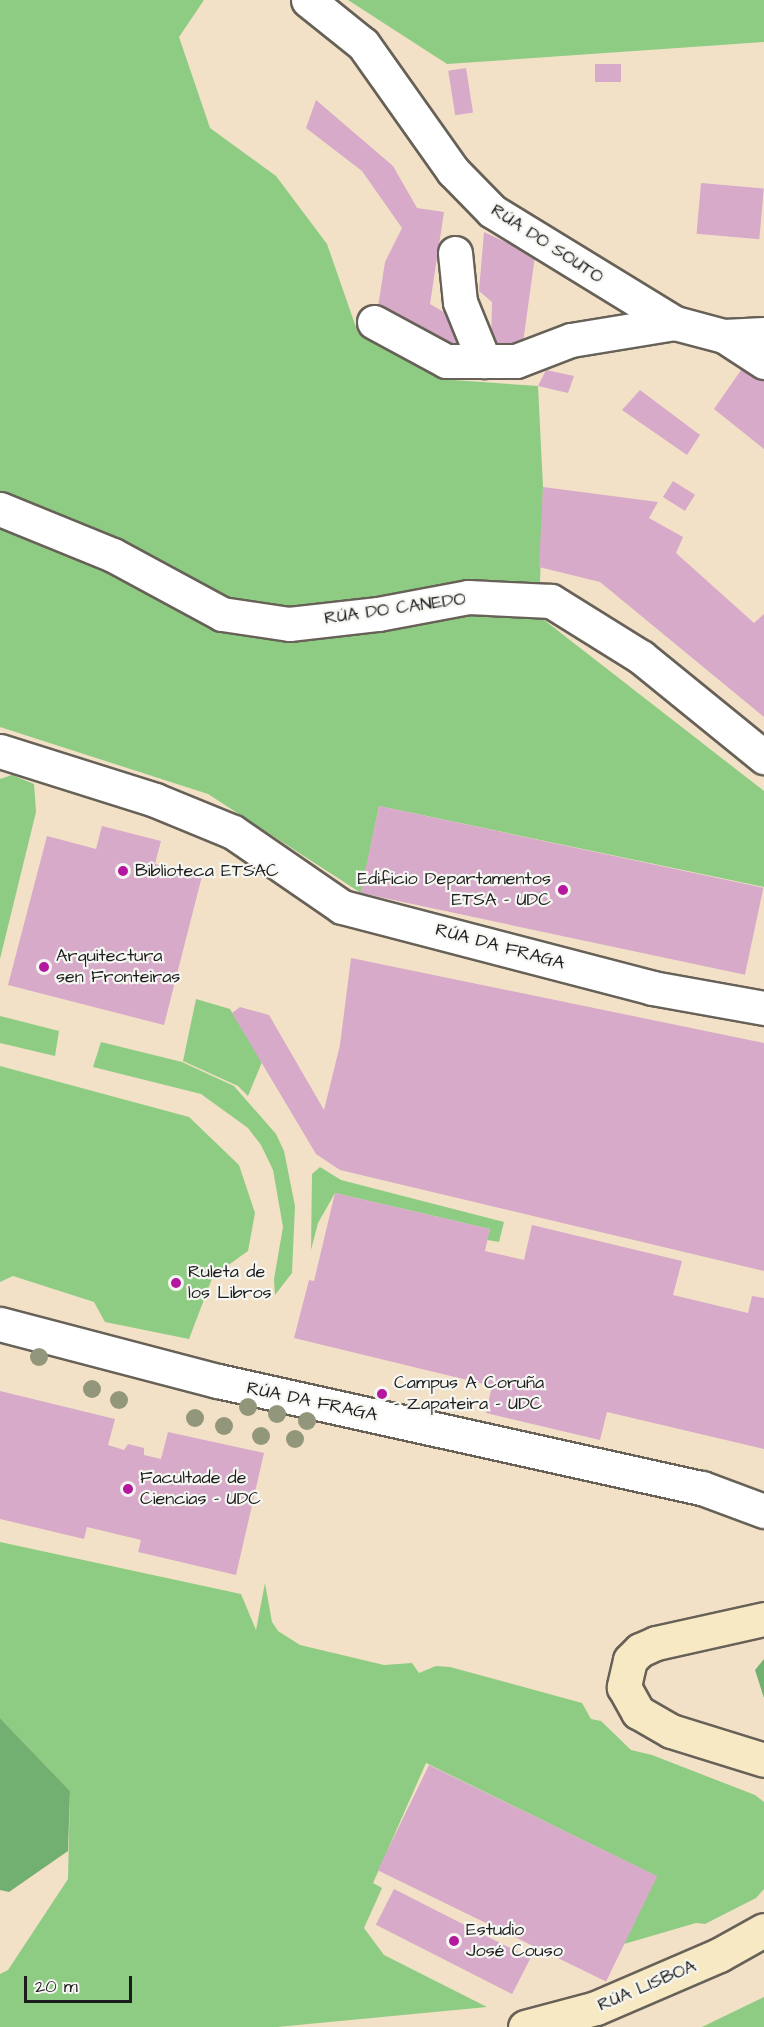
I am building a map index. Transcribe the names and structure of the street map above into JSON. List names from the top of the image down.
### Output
{
  "streets": {
    "street": [
      "RÚA DO SOUTO",
      "RÚA DO CANEDO",
      "RÚA DA FRAGA",
      "RÚA LISBOA"
    ]
  },
  "places": [
    "Biblioteca ETSAC",
    "Edificio Departamentos ETSA - UDC",
    "Arquitectura sen Fronteiras",
    "Ruleta de los Libros",
    "Campus A Coruña - Zapateira - UDC",
    "Facultade de Ciencias - UDC",
    "Estudio José Couso"
  ],
  "scale_bar": "20 m"
}
